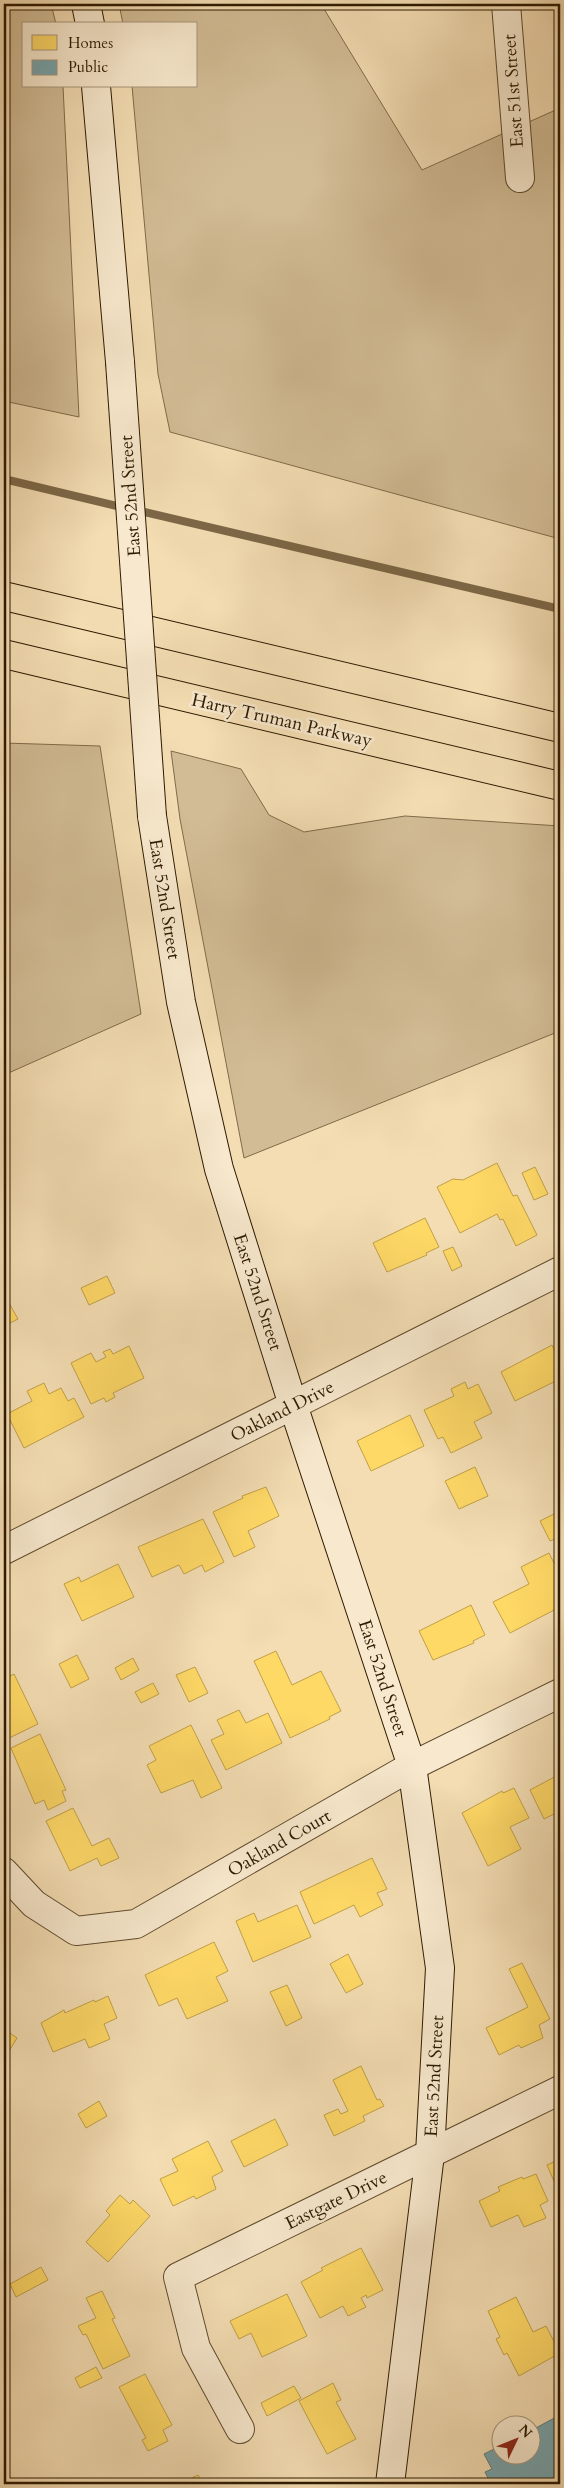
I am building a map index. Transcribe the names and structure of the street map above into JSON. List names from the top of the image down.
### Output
{
  "streets": {
    "highway": ["Harry Truman Parkway"],
    "main road": [
      "East 51st Street",
      "East 52nd Street",
      "Oakland Drive",
      "Oakland Court",
      "Eastgate Drive"
    ]
  },
  "crossings": [
    ["East 52nd Street", "Oakland Drive"],
    ["East 52nd Street", "Oakland Court"],
    ["East 52nd Street", "Eastgate Drive"]
  ],
  "legend": ["Homes", "Public"],
  "north": "top right"
}
